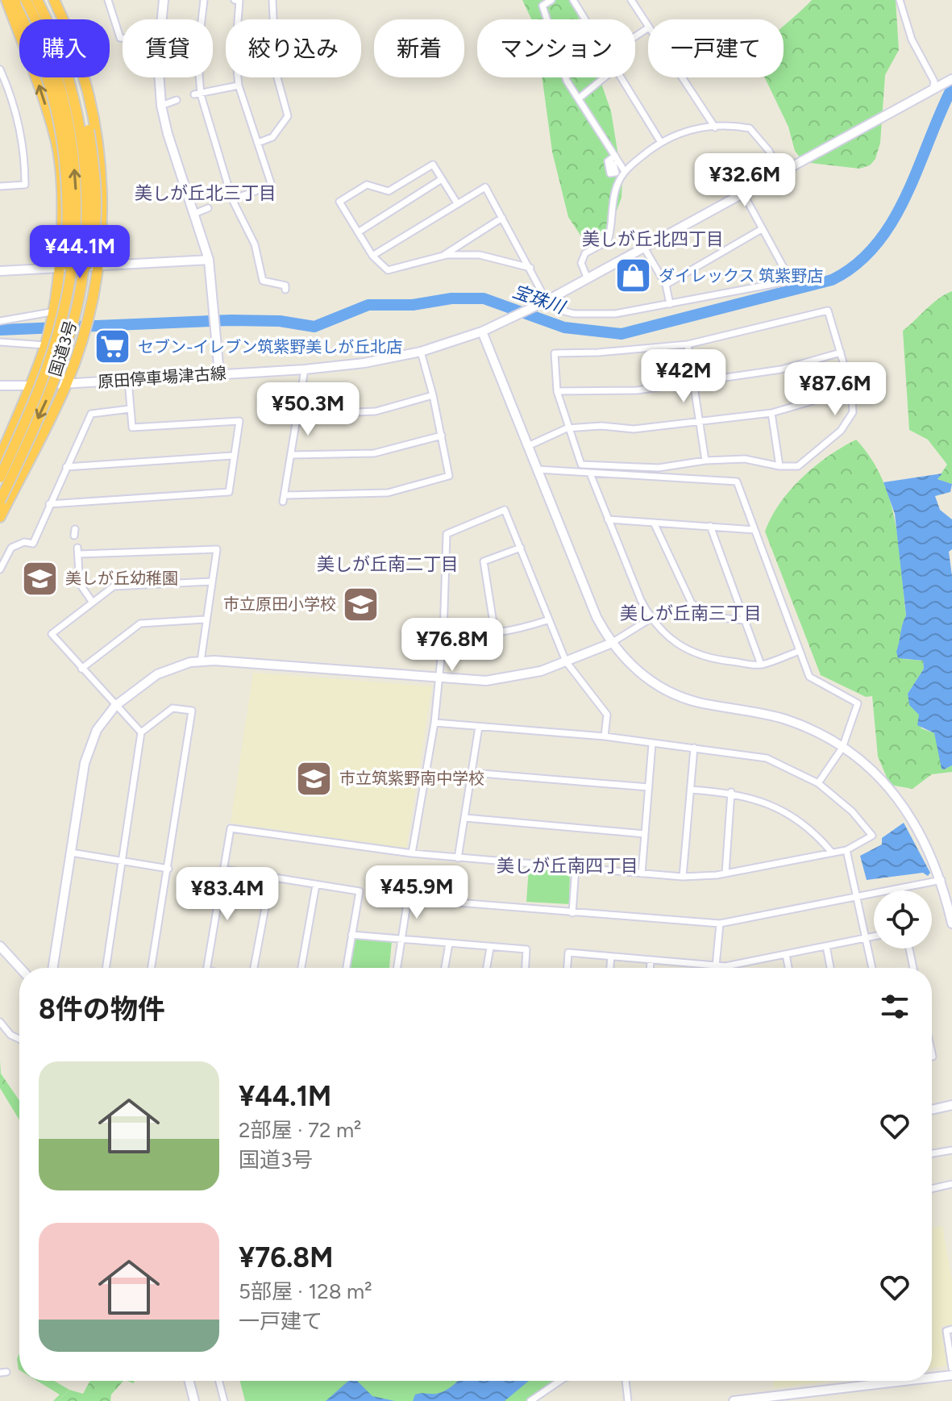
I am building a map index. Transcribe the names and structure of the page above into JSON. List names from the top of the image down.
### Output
{
  "streets": {
    "highway": ["国道3号"],
    "street": ["原田停車場津古線"]
  },
  "districts": [
    "美しが丘北三丁目",
    "美しが丘北四丁目",
    "美しが丘南二丁目",
    "美しが丘南三丁目",
    "美しが丘南四丁目"
  ],
  "water": ["宝珠川"],
  "places": {
    "shop": ["ダイレックス 筑紫野店"],
    "supermarket": ["セブン-イレブン筑紫野美しが丘北店"],
    "school or university": ["美しが丘幼稚園", "市立原田小学校", "市立筑紫野南中学校"]
  },
  "page": {
    "chip": [
      "購入",
      "賃貸",
      "絞り込み",
      "新着",
      "マンション",
      "一戸建て"
    ],
    "price": [
      "¥32.6M",
      "¥44.1M",
      "¥42M",
      "¥87.6M",
      "¥50.3M",
      "¥76.8M",
      "¥45.9M",
      "¥83.4M"
    ],
    "heading": "8件の物件",
    "list": [
      {
        "name": "¥44.1M",
        "note": "2部屋 · 72 m² · 国道3号"
      },
      {
        "name": "¥76.8M",
        "note": "5部屋 · 128 m² · 一戸建て"
      }
    ]
  }
}
